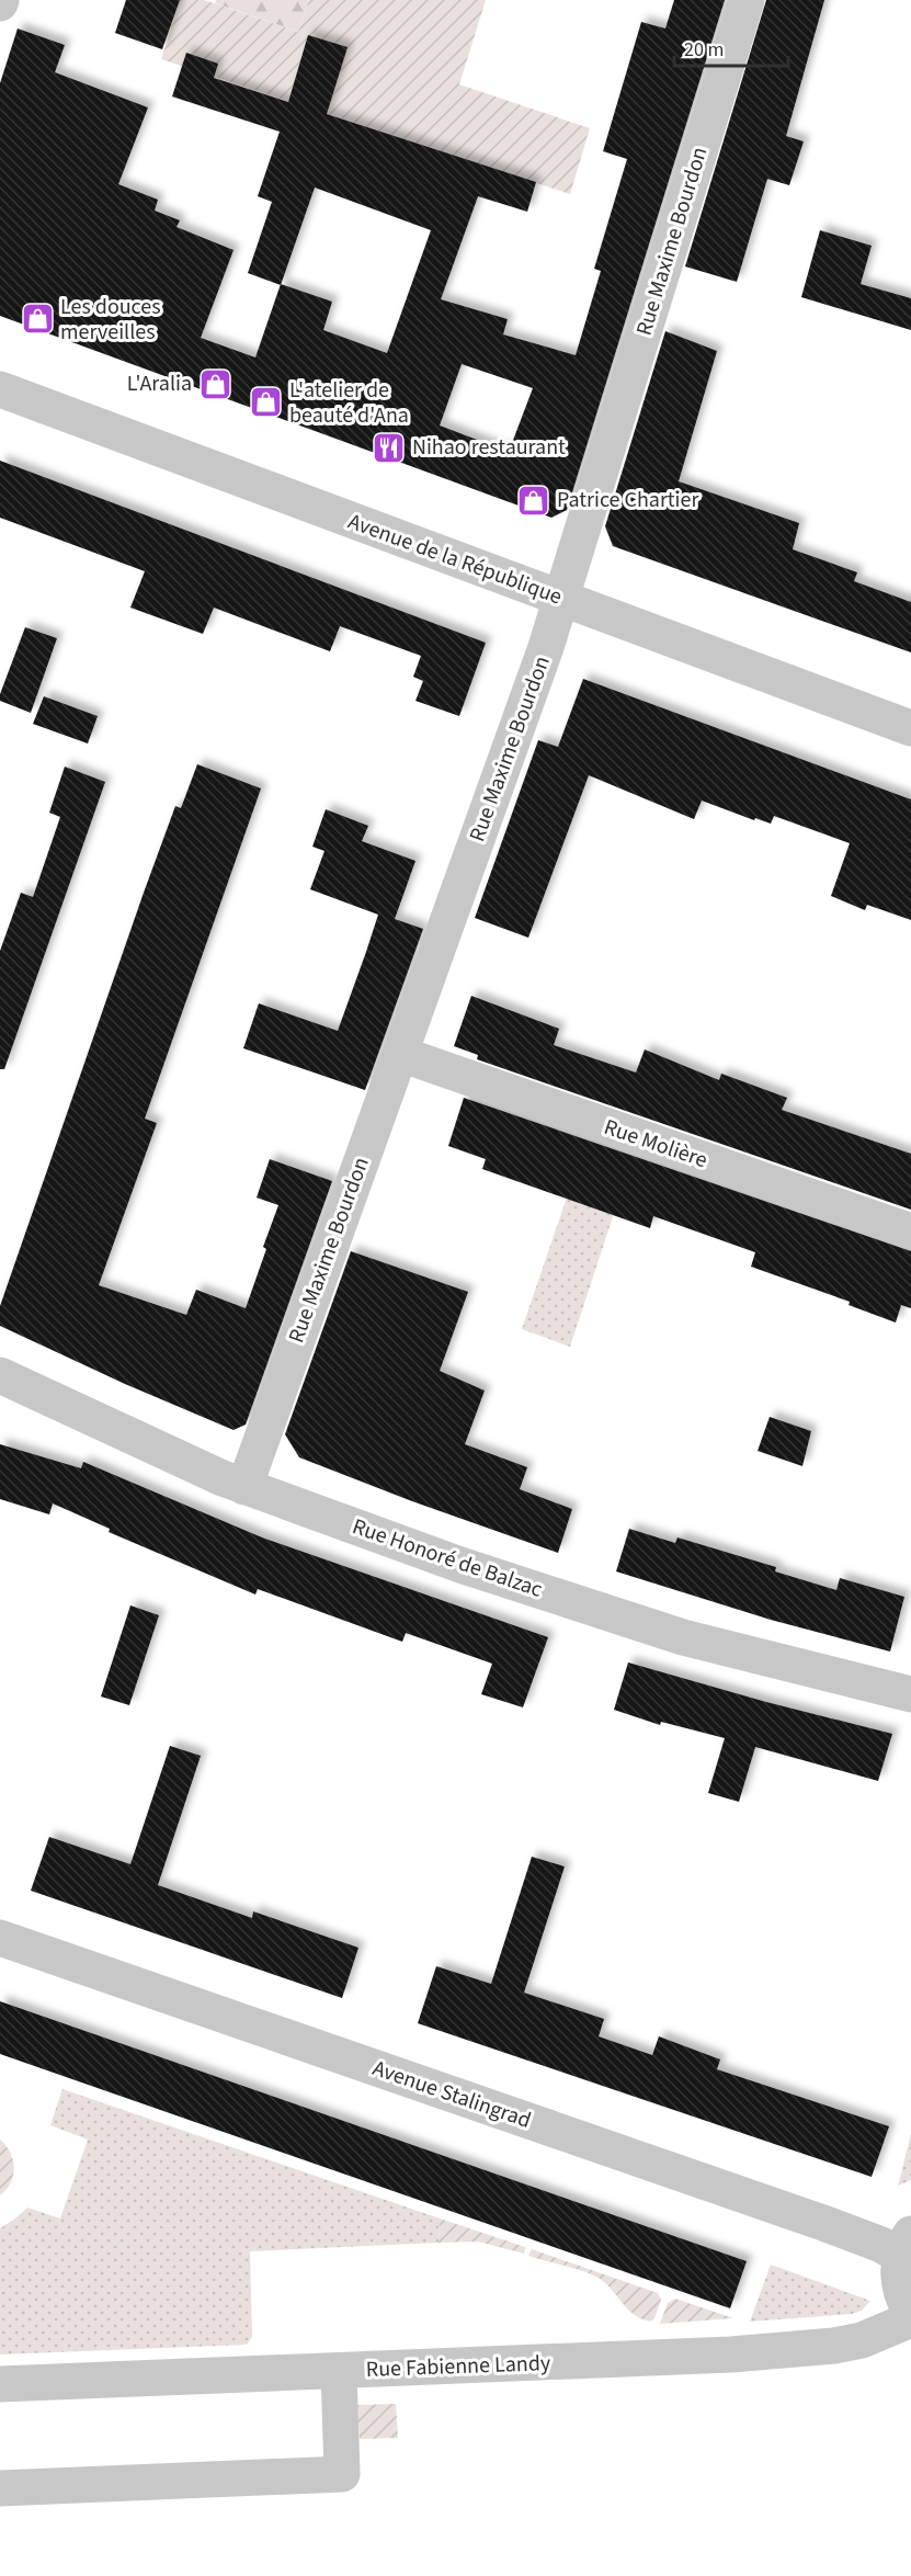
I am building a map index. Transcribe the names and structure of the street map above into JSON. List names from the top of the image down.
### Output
{
  "streets": {
    "street": [
      "Rue Maxime Bourdon",
      "Avenue de la République",
      "Rue Molière",
      "Rue Honoré de Balzac",
      "Avenue Stalingrad",
      "Rue Fabienne Landy"
    ]
  },
  "crossings": [
    ["Rue Maxime Bourdon", "Avenue de la République"],
    ["Rue Maxime Bourdon", "Rue Molière"],
    ["Rue Maxime Bourdon", "Rue Honoré de Balzac"]
  ],
  "places": {
    "shop": [
      "Les douces merveilles",
      "L'Aralia",
      "L'atelier de beauté d'Ana",
      "Patrice Chartier"
    ],
    "restaurant": ["Nihao restaurant"]
  },
  "scale_bar": "20 m"
}
